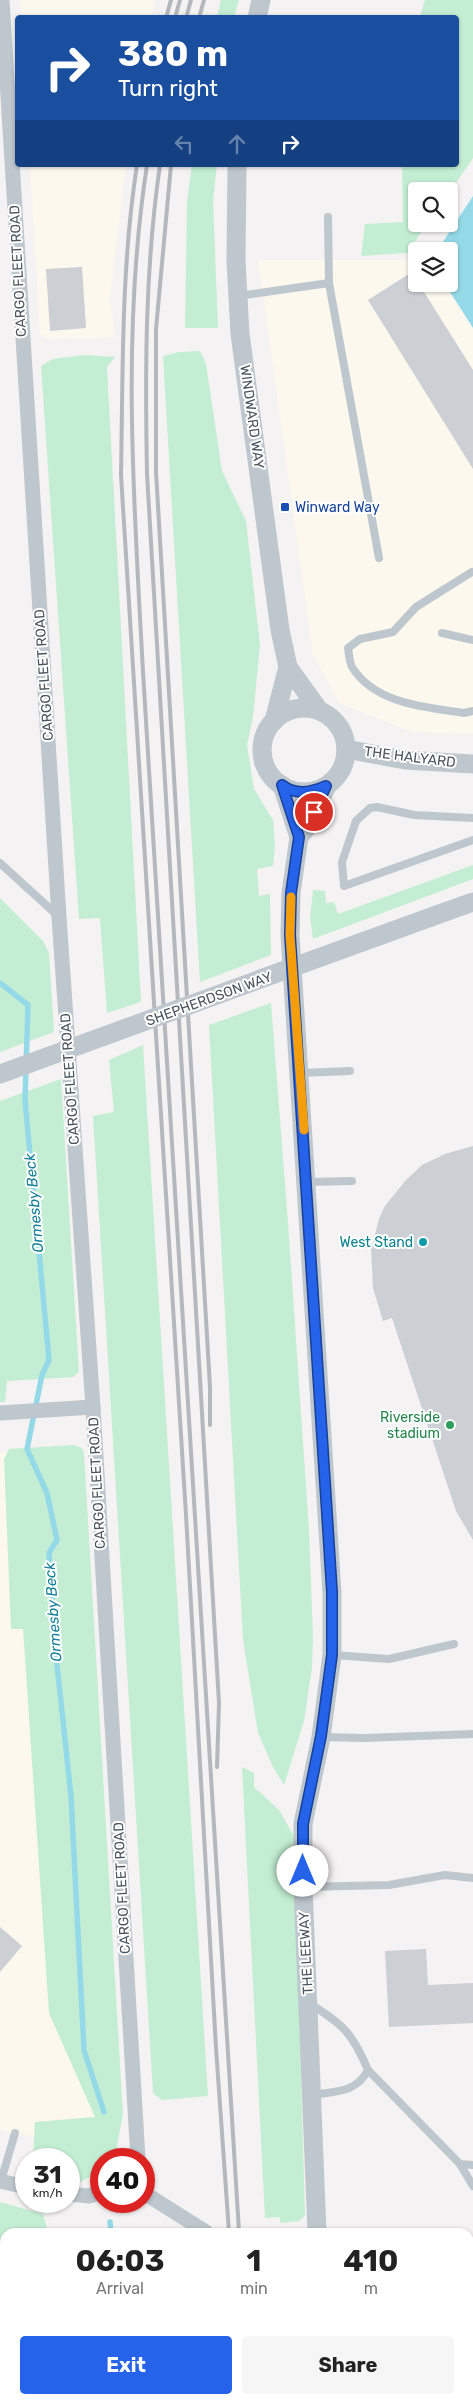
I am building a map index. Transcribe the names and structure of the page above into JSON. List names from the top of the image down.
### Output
{
  "streets": {
    "street": [
      "CARGO FLEET ROAD",
      "WINDWARD WAY",
      "THE HALYARD",
      "SHEPHERDSON WAY",
      "THE LEEWAY"
    ]
  },
  "crossings": [
    ["WINDWARD WAY", "THE HALYARD"],
    ["WINDWARD WAY", "THE LEEWAY"],
    ["THE HALYARD", "THE LEEWAY"]
  ],
  "water": ["Ormesby Beck"],
  "places": {
    "transit": ["Winward Way"],
    "other": ["West Stand", "Riverside stadium"]
  },
  "page": {
    "turn": ["380 m", "Turn right"],
    "speed": "31 km/h",
    "limit": "40",
    "eta": [
      "06:03",
      "Arrival",
      "1",
      "min",
      "410",
      "m"
    ],
    "buttons": ["Exit", "Share"]
  }
}
